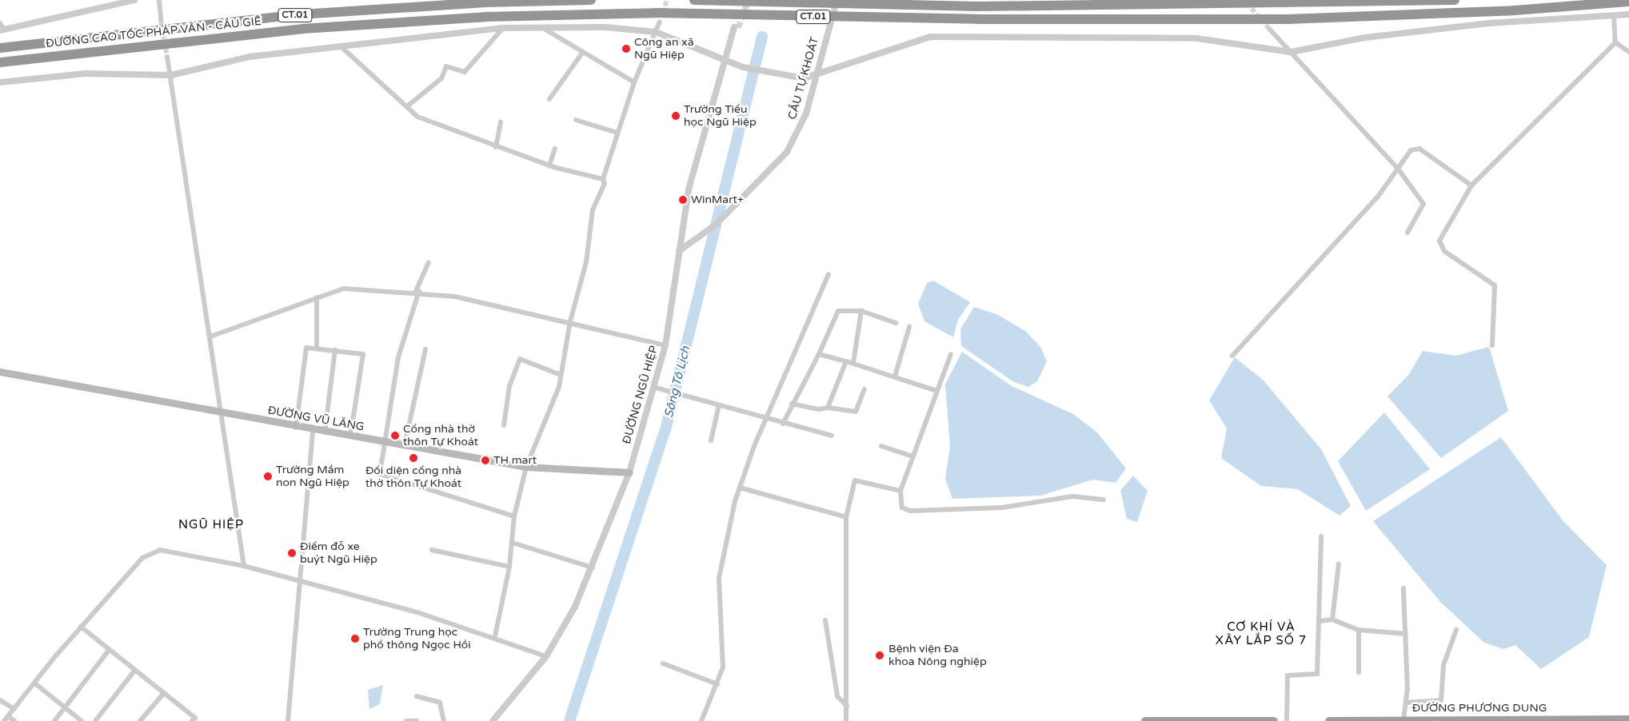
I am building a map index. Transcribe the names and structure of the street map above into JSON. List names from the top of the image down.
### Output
{
  "streets": {
    "highway": ["CT.01", "ĐƯỜNG CAO TỐC PHÁP VÂN - CẦU GIẼ", "ĐƯỜNG PHƯƠNG DUNG"],
    "main road": ["ĐƯỜNG VŨ LĂNG"],
    "street": ["CẦU TỰ KHOÁT", "ĐƯỜNG NGŨ HIỆP"]
  },
  "crossings": [
    ["CẦU TỰ KHOÁT", "ĐƯỜNG NGŨ HIỆP"],
    ["ĐƯỜNG NGŨ HIỆP", "ĐƯỜNG VŨ LĂNG"]
  ],
  "districts": ["NGŨ HIỆP", "CƠ KHÍ VÀ XÂY LẮP SỐ 7"],
  "water": ["Sông Tô Lịch"],
  "places": [
    "Công an xã Ngũ Hiệp",
    "Trường Tiểu học Ngũ Hiệp",
    "WinMart+",
    "Cổng nhà thờ thôn Tự Khoát",
    "Đối diện cổng nhà thờ thôn Tự Khoát",
    "TH mart",
    "Trường Mầm non Ngũ Hiệp",
    "Điểm đỗ xe buýt Ngũ Hiệp",
    "Trường Trung học phổ thông Ngọc Hồi",
    "Bệnh viện Đa khoa Nông nghiệp"
  ]
}
